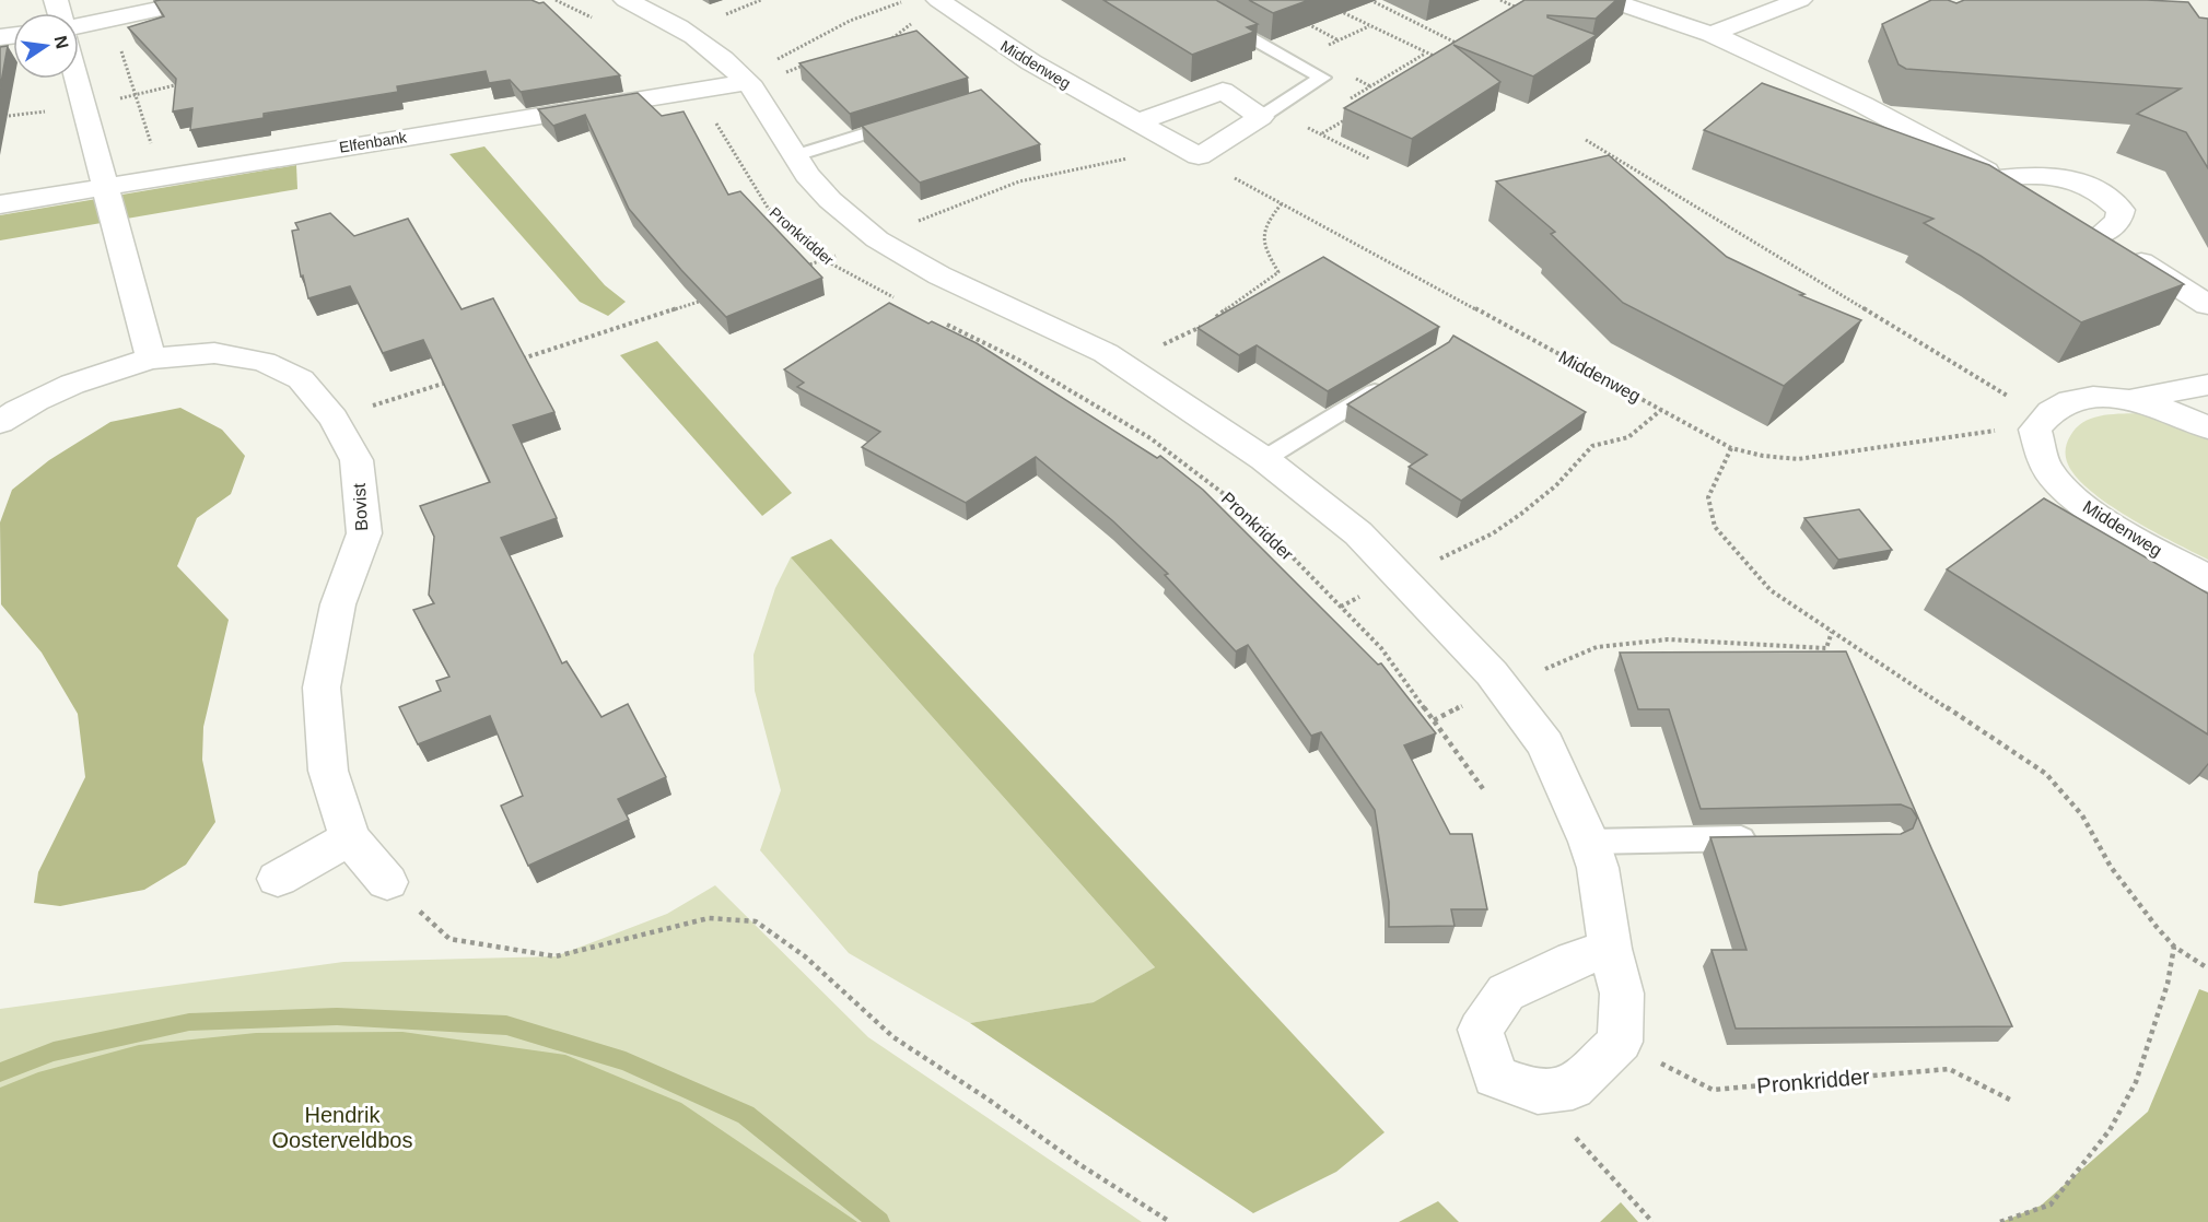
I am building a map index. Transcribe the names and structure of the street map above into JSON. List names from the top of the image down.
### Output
{
  "streets": {
    "street": ["Middenweg", "Elfenbank", "Bovist"],
    "path": ["Pronkridder"]
  },
  "crossings": [
    ["Elfenbank", "Pronkridder"]
  ],
  "parks": ["Hendrik Oosterveldbos"],
  "north": "right"
}
